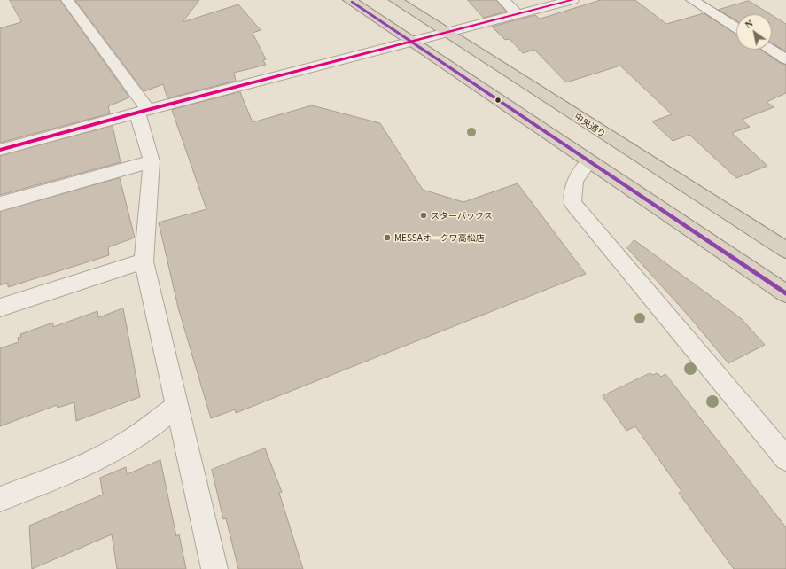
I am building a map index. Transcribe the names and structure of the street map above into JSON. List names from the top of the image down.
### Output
{
  "streets": {
    "highway": ["中央通り"]
  },
  "places": ["スターバックス", "MESSAオークワ高松店"],
  "north": "top left"
}
